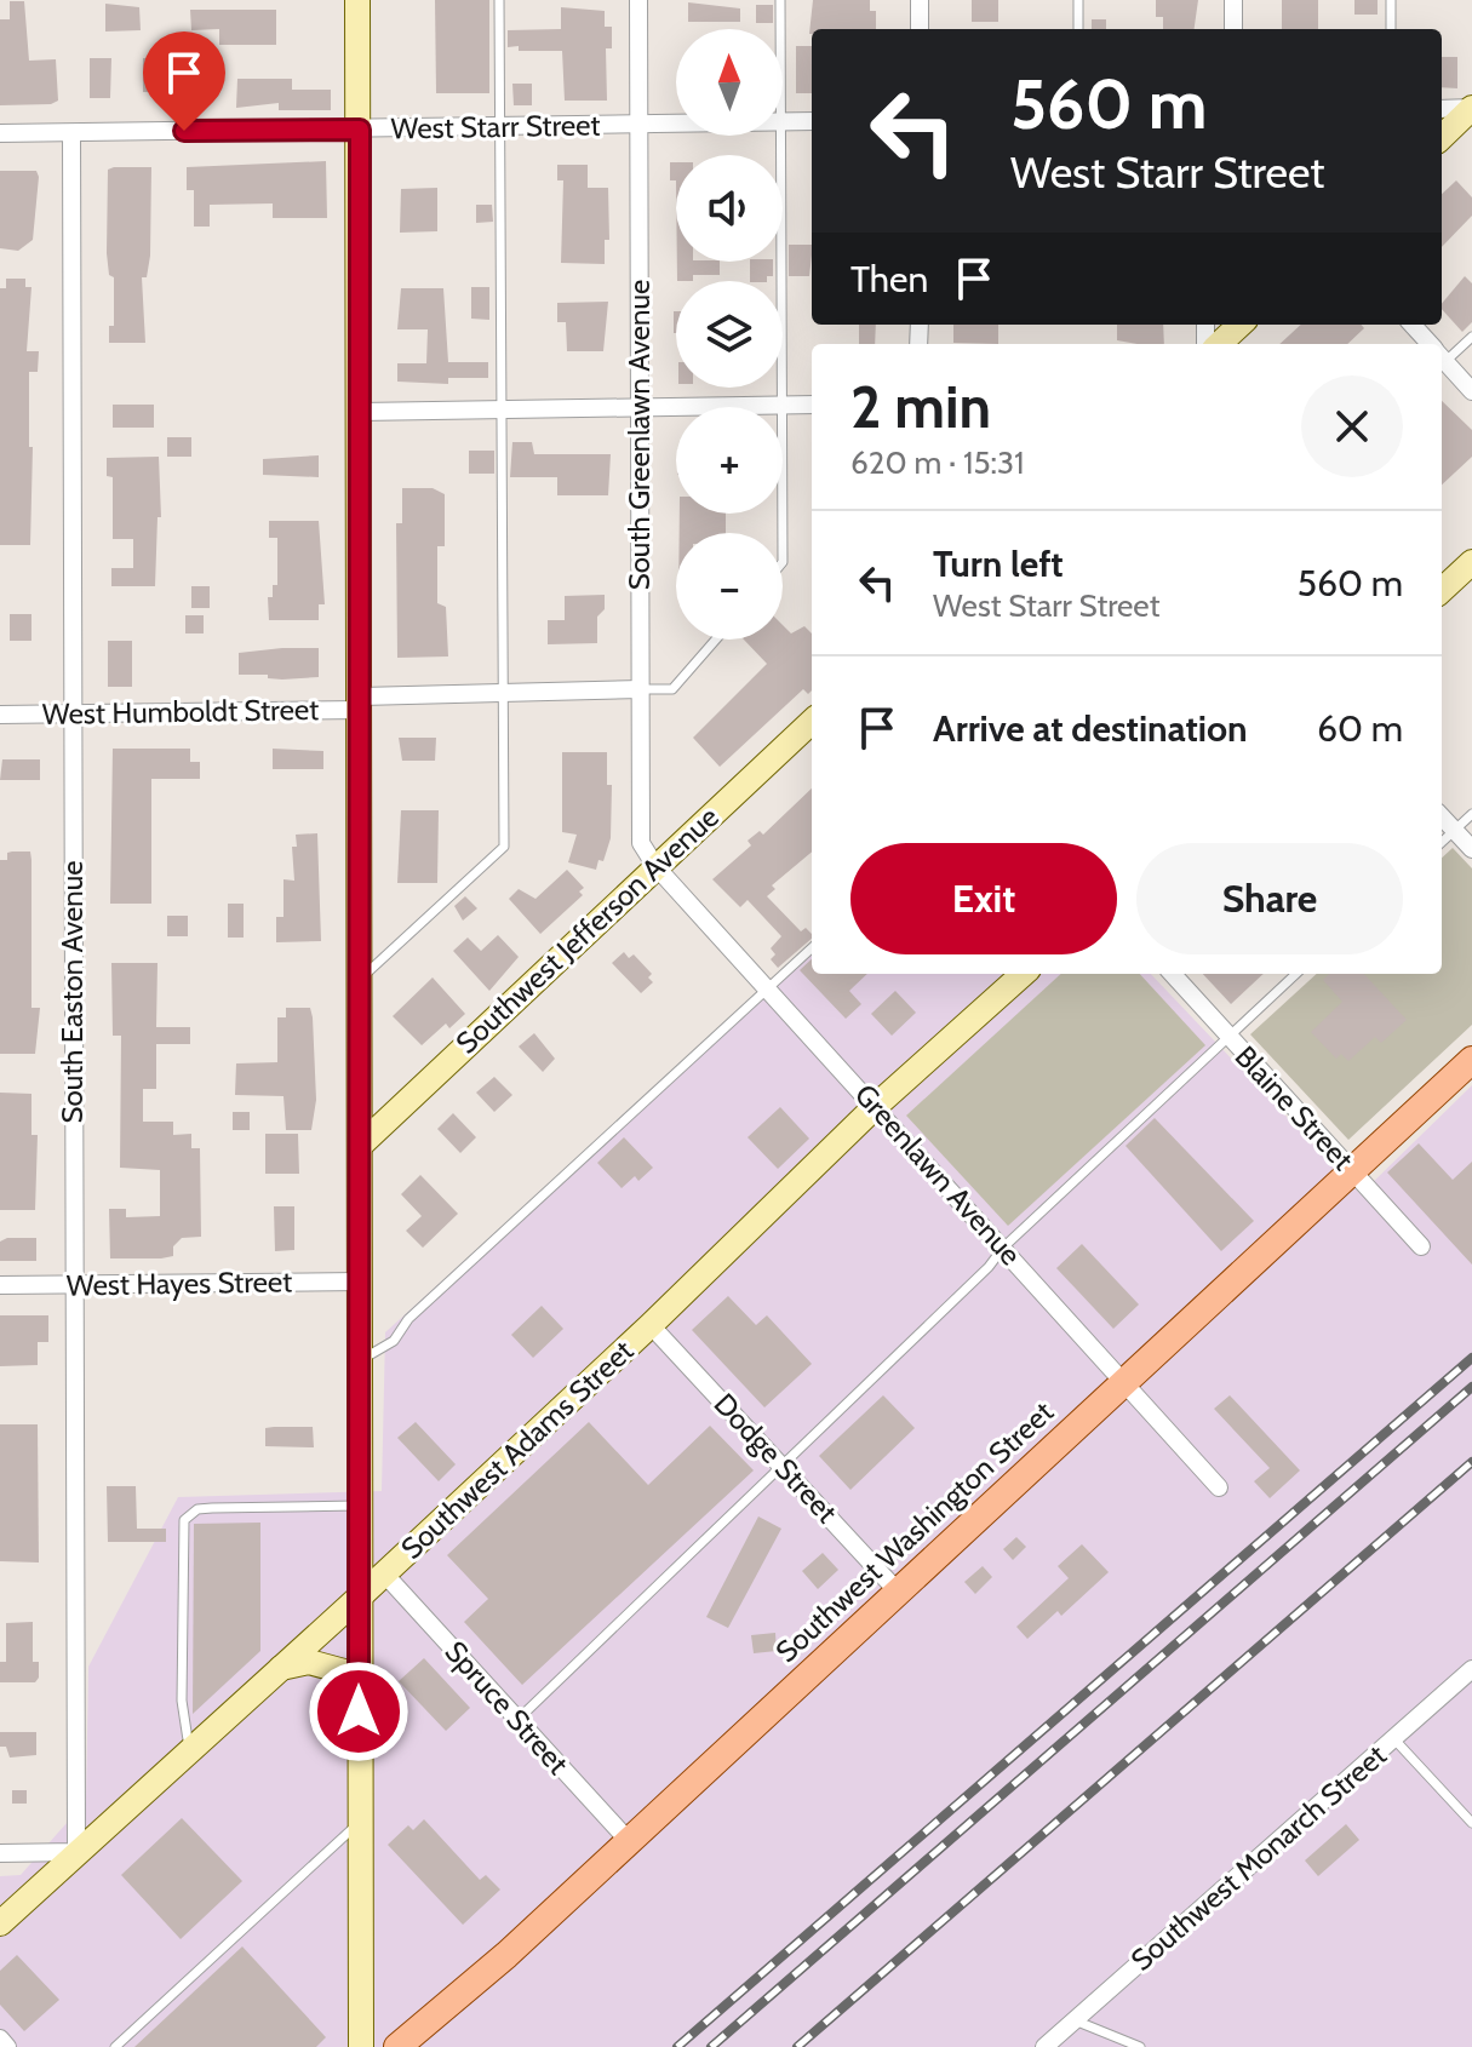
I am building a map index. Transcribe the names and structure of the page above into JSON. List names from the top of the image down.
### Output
{
  "streets": {
    "main road": ["Southwest Jefferson Avenue", "Southwest Adams Street", "Southwest Washington Street"],
    "street": [
      "West Starr Street",
      "South Greenlawn Avenue",
      "West Humboldt Street",
      "South Easton Avenue",
      "Blaine Street",
      "Greenlawn Avenue",
      "West Hayes Street",
      "Dodge Street",
      "Spruce Street",
      "Southwest Monarch Street"
    ]
  },
  "crossings": [
    ["West Starr Street", "South Greenlawn Avenue"],
    ["West Starr Street", "South Easton Avenue"],
    ["South Greenlawn Avenue", "West Humboldt Street"],
    ["South Greenlawn Avenue", "Southwest Jefferson Avenue"],
    ["South Greenlawn Avenue", "Greenlawn Avenue"],
    ["West Humboldt Street", "South Easton Avenue"],
    ["Southwest Jefferson Avenue", "Greenlawn Avenue"],
    ["South Easton Avenue", "West Hayes Street"],
    ["South Easton Avenue", "Southwest Adams Street"],
    ["Blaine Street", "Southwest Washington Street"],
    ["Greenlawn Avenue", "Southwest Adams Street"],
    ["Greenlawn Avenue", "Southwest Washington Street"],
    ["Southwest Adams Street", "Dodge Street"],
    ["Southwest Adams Street", "Spruce Street"],
    ["Dodge Street", "Southwest Washington Street"],
    ["Southwest Washington Street", "Spruce Street"]
  ],
  "north": "top",
  "page": {
    "map_buttons": ["+", "−"],
    "turn": ["560 m", "West Starr Street"],
    "then": "Then",
    "heading": ["2 min", "620 m · 15:31"],
    "list": [
      {
        "name": "Turn left",
        "note": "West Starr Street",
        "value": "560 m"
      },
      {
        "name": "Arrive at destination",
        "value": "60 m"
      }
    ],
    "buttons": ["Exit", "Share"]
  }
}
